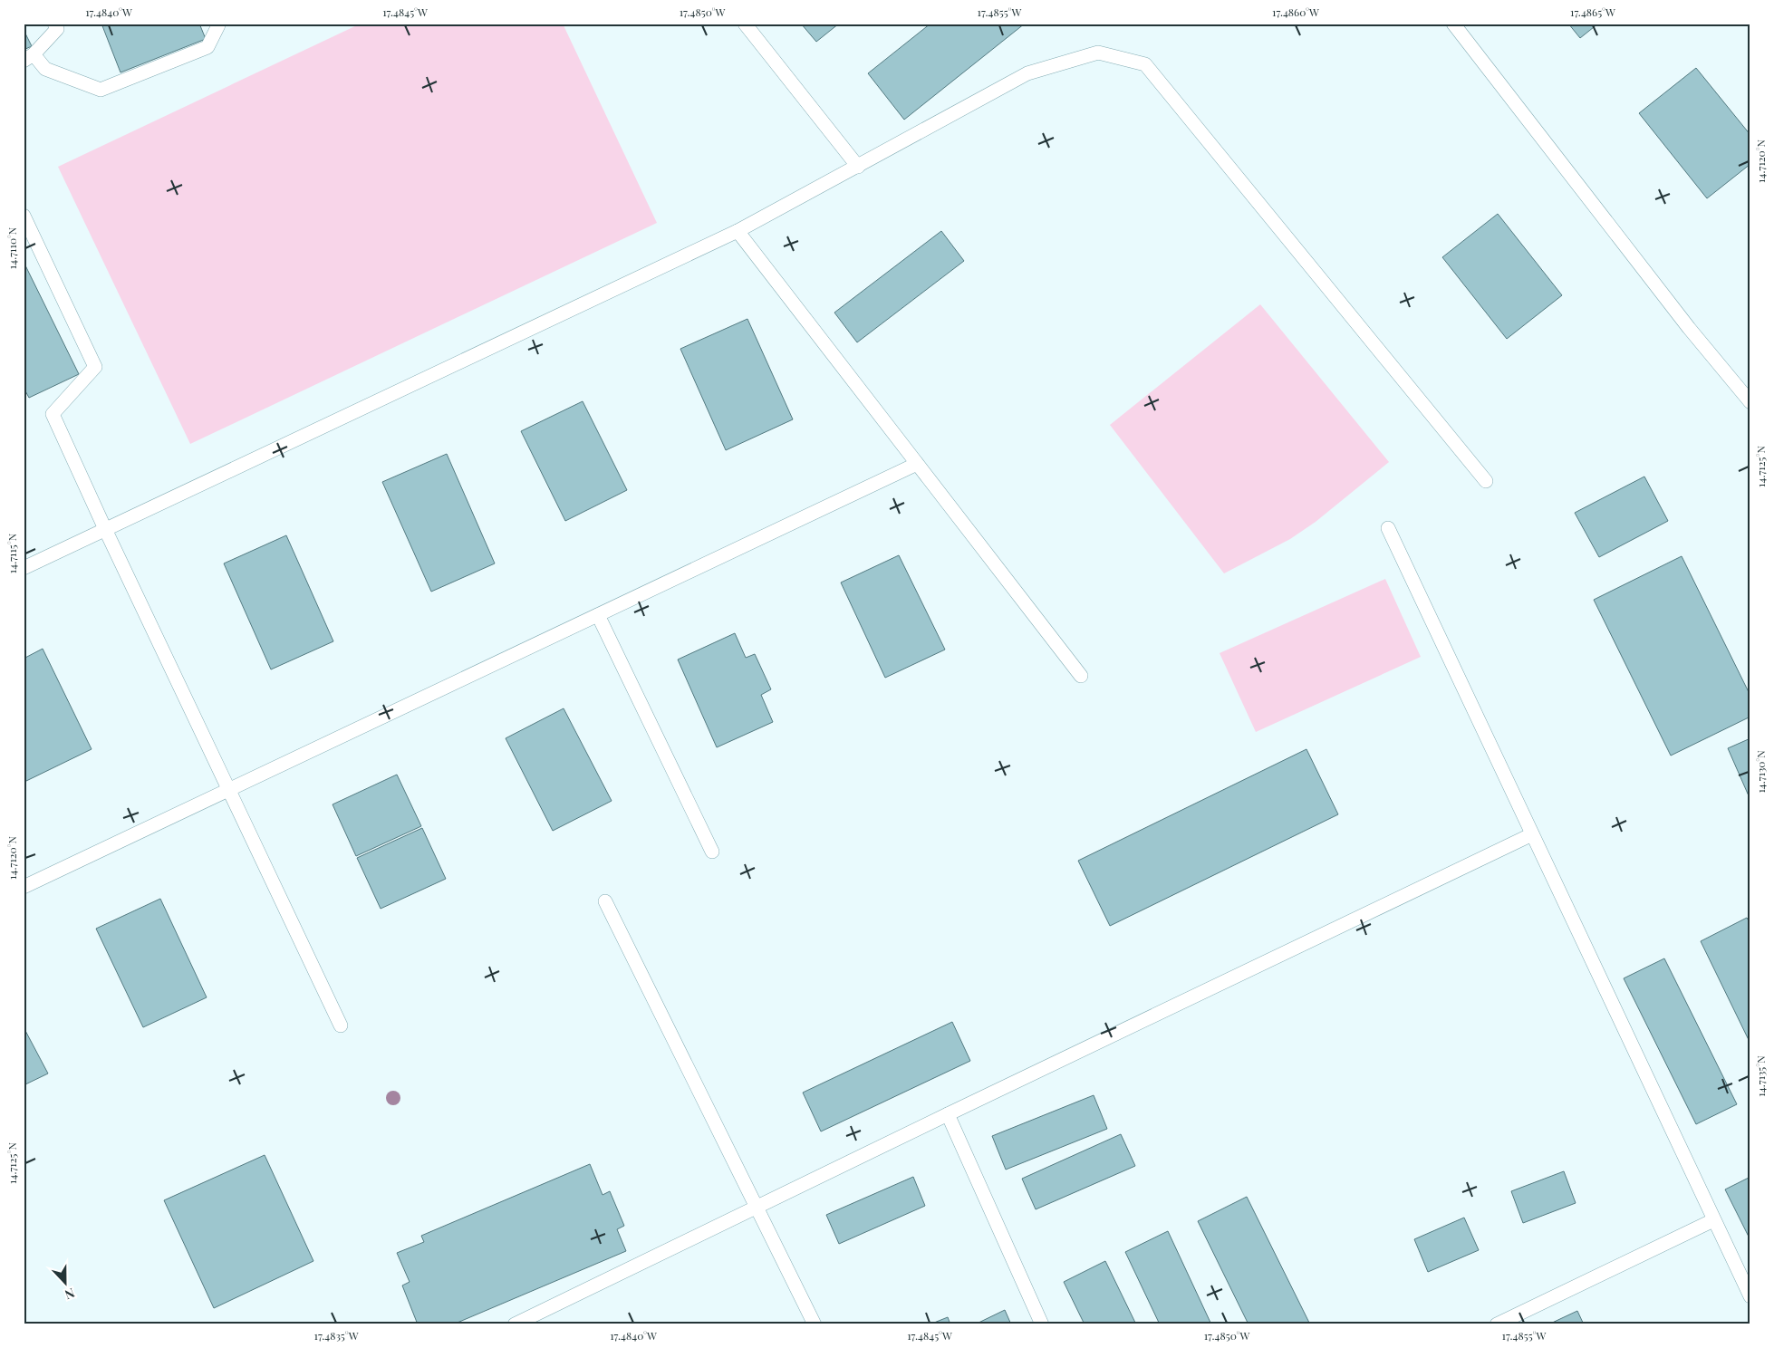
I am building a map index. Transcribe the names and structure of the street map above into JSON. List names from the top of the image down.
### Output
{
  "north": "bottom",
  "coordinates": [
    "17.4840°W",
    "17.4845°W",
    "17.4850°W",
    "17.4855°W",
    "17.4860°W",
    "17.4865°W",
    "14.7120°N",
    "14.7110°N",
    "14.7125°N",
    "14.7115°N",
    "14.7130°N",
    "14.7135°N",
    "17.4835°W"
  ]
}
